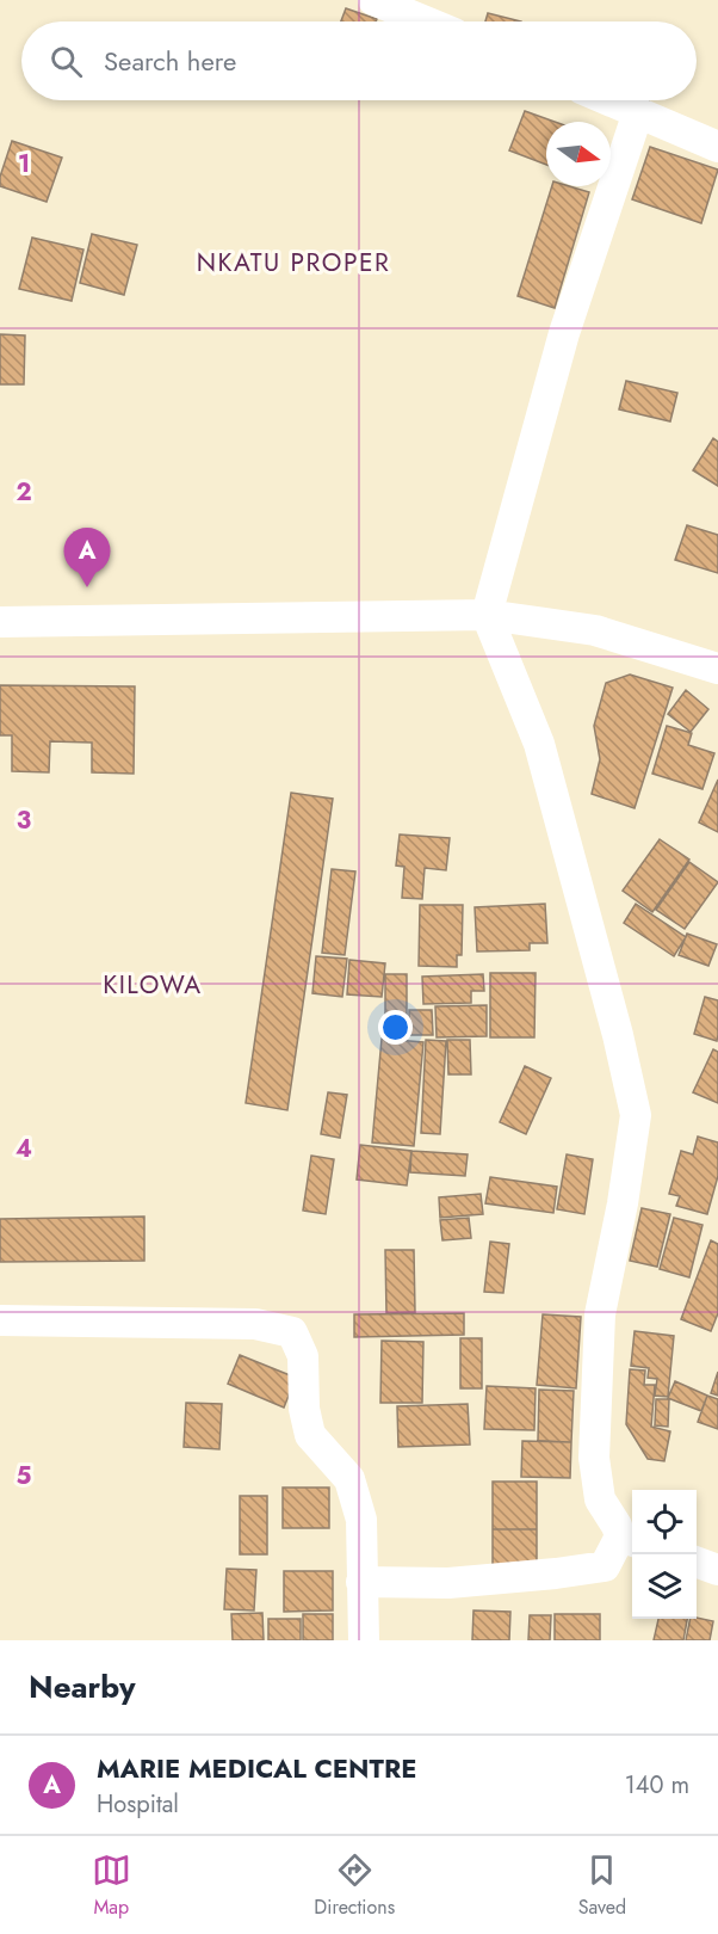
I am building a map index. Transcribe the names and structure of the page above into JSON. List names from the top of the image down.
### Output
{
  "districts": ["NKATU PROPER", "KILOWA"],
  "north": "right",
  "page": {
    "search": "Search here",
    "pins": "A",
    "heading": "Nearby",
    "list": [
      {
        "mark": "A",
        "name": "MARIE MEDICAL CENTRE",
        "note": "Hospital",
        "value": "140 m"
      }
    ],
    "nav": ["Map", "Directions", "Saved"]
  },
  "grid": {
    "rows": [
      "1",
      "2",
      "3",
      "4",
      "5"
    ]
  }
}
